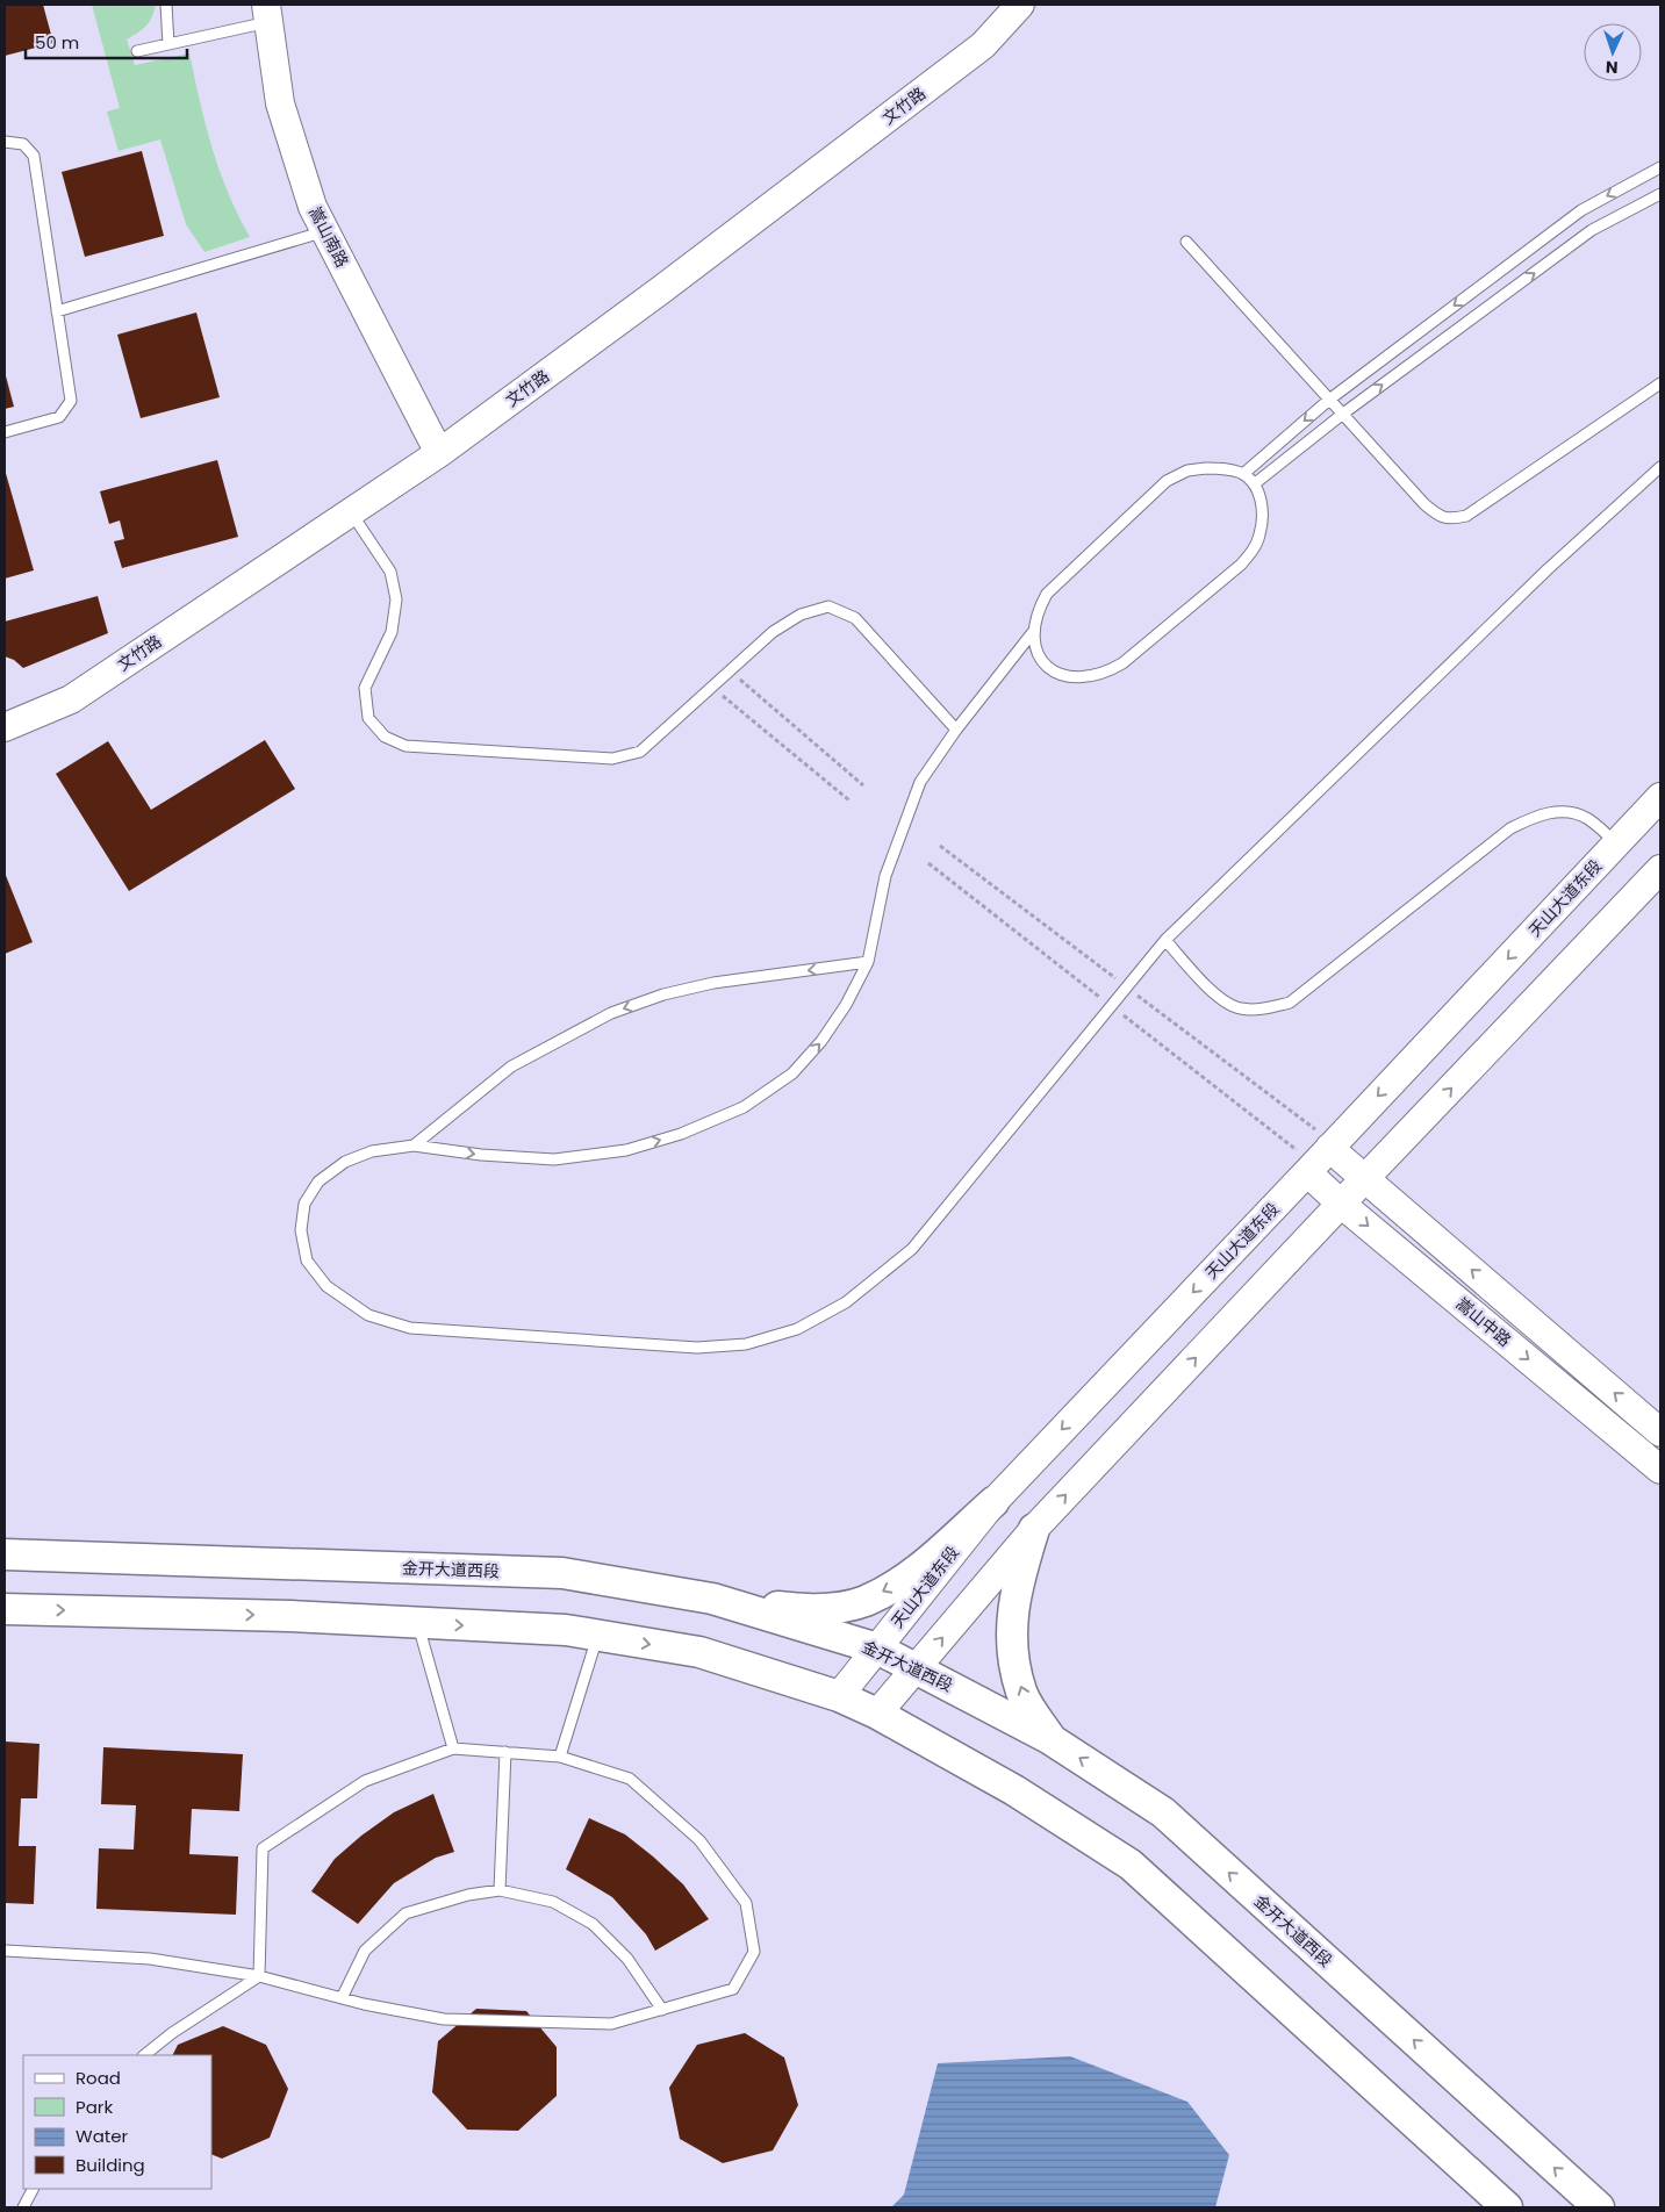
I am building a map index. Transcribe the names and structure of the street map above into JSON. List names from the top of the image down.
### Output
{
  "streets": {
    "main road": [
      "文竹路",
      "嵩山南路",
      "天山大道东段",
      "嵩山中路",
      "金开大道西段"
    ]
  },
  "crossings": [
    ["文竹路", "嵩山南路"],
    ["天山大道东段", "嵩山中路"],
    ["天山大道东段", "金开大道西段"]
  ],
  "legend": [
    "Road",
    "Park",
    "Water",
    "Building"
  ],
  "scale_bar": "50 m",
  "north": "bottom"
}
